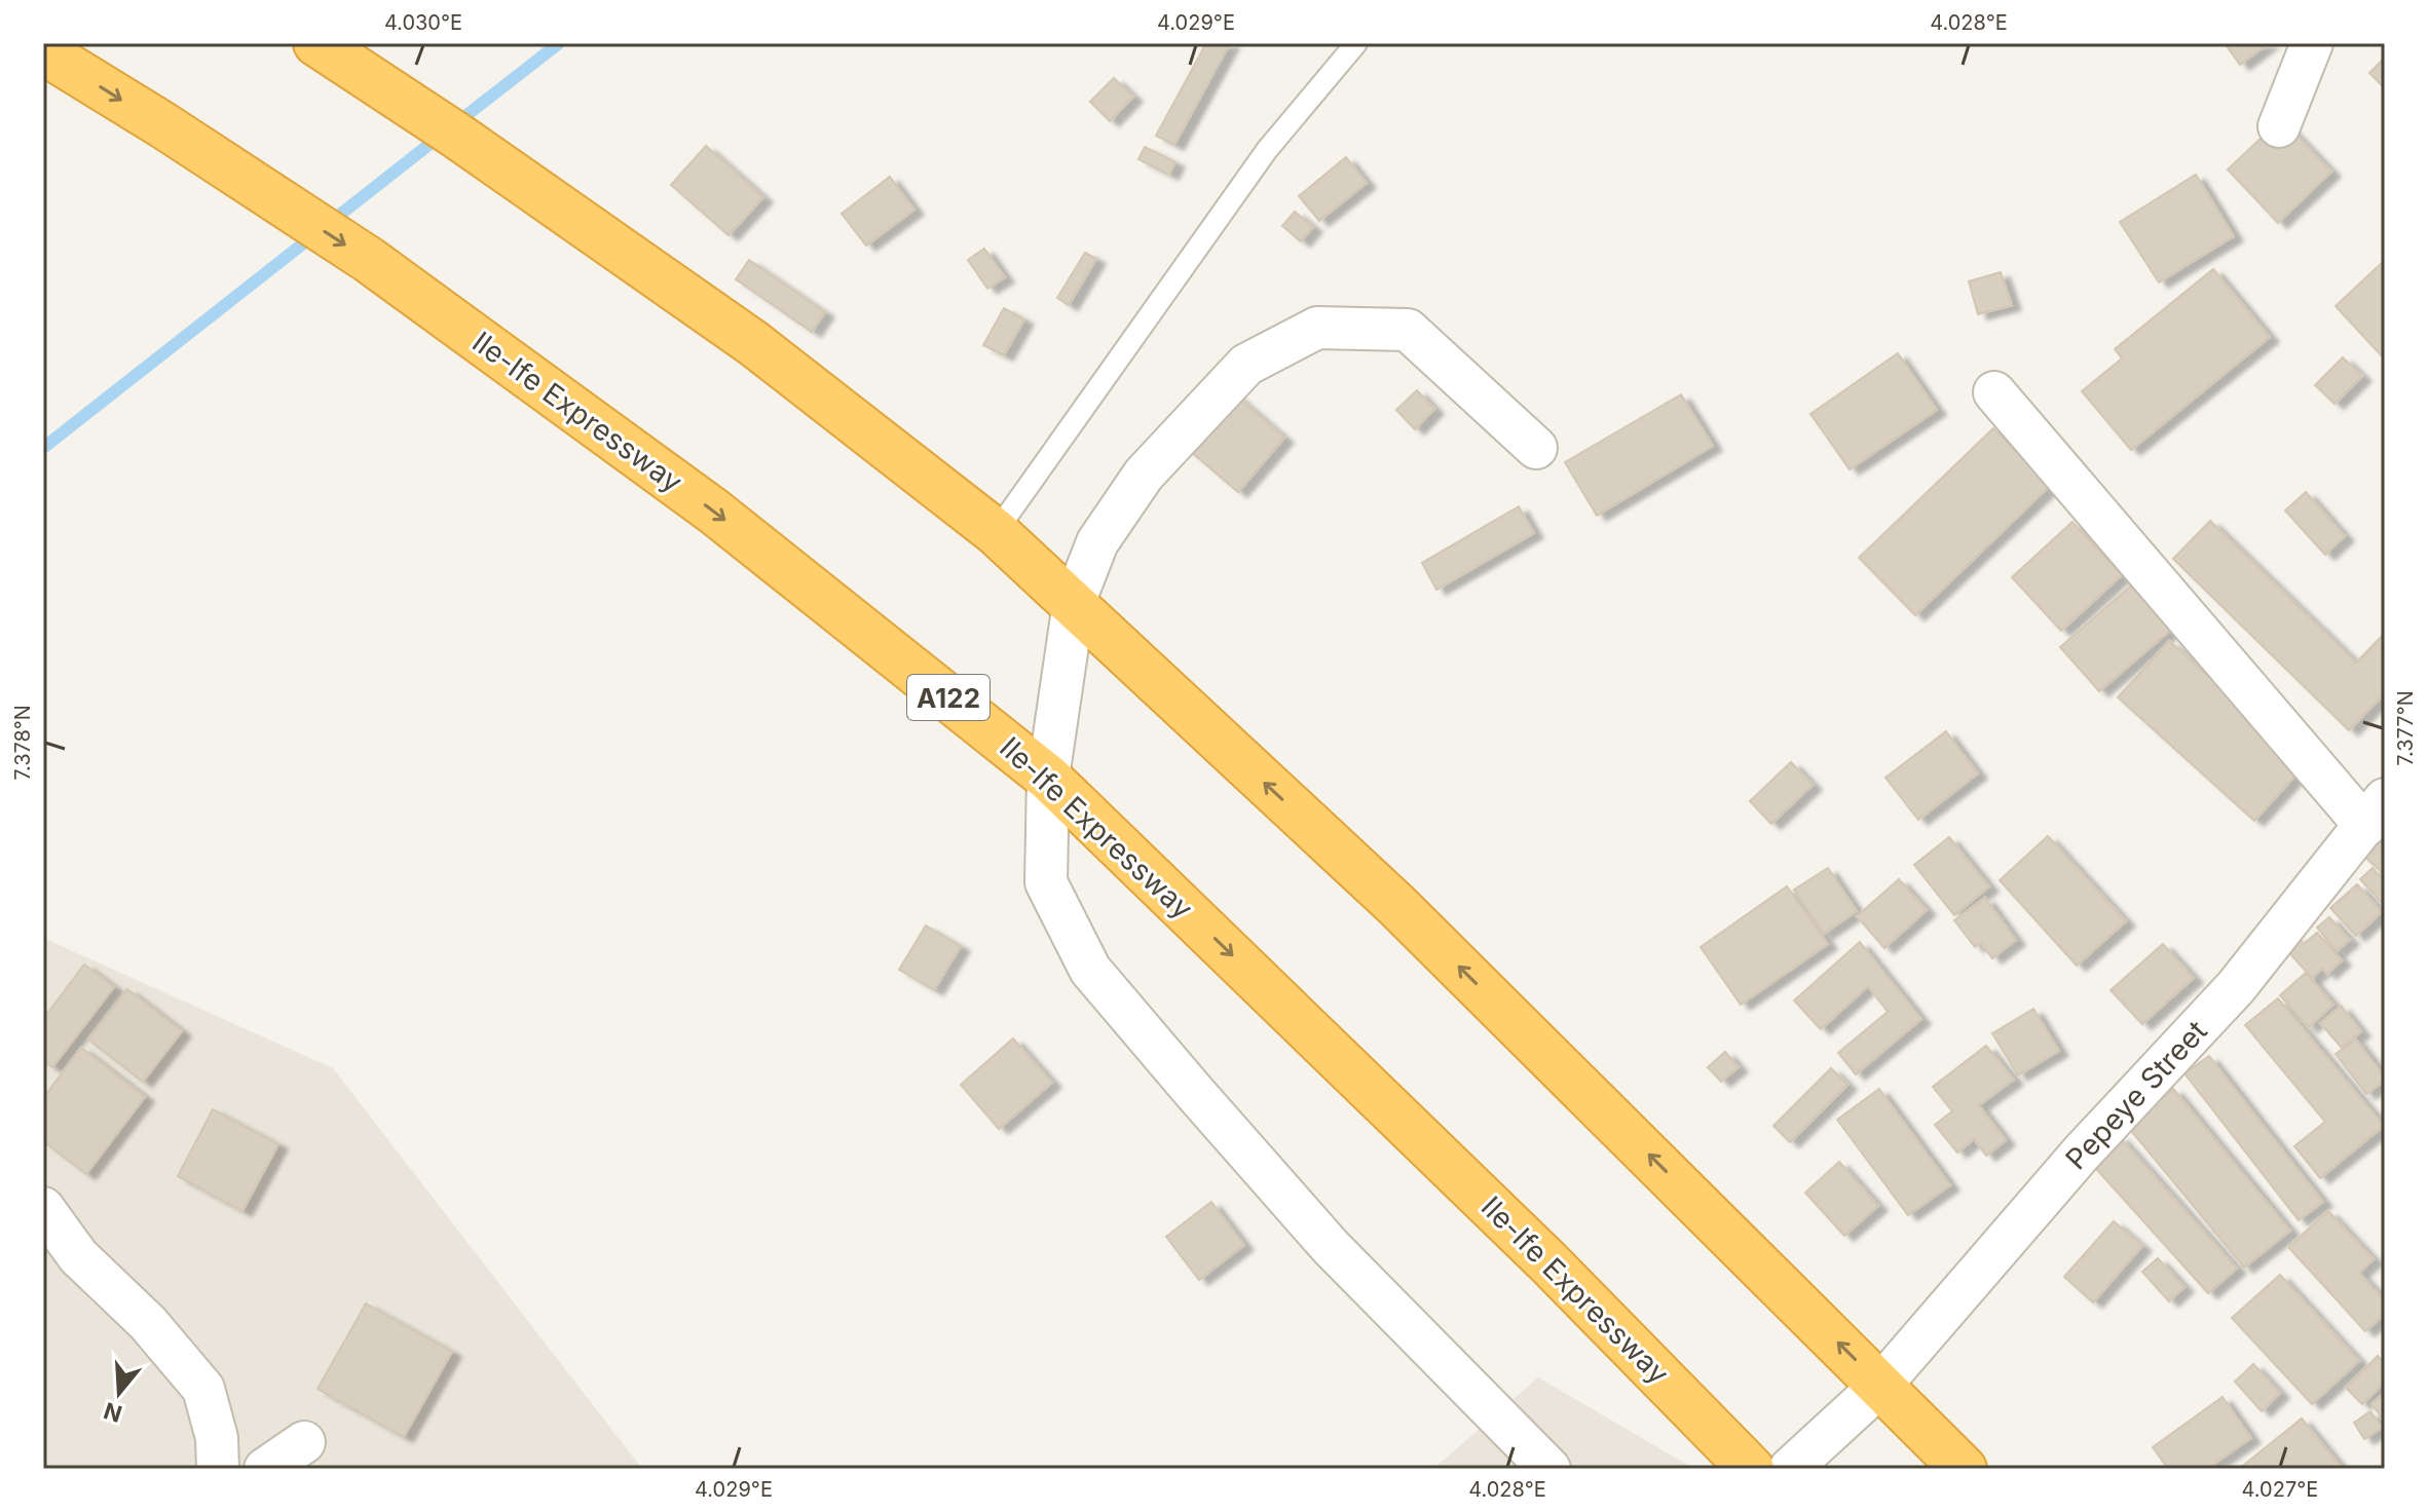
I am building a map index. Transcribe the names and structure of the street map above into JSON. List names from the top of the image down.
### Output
{
  "streets": {
    "highway": ["Ile-Ife Expressway", "A122"],
    "street": ["Pepeye Street"]
  },
  "north": "bottom",
  "coordinates": [
    "4.030°E",
    "4.029°E",
    "4.028°E",
    "7.377°N",
    "7.378°N",
    "4.027°E"
  ]
}
